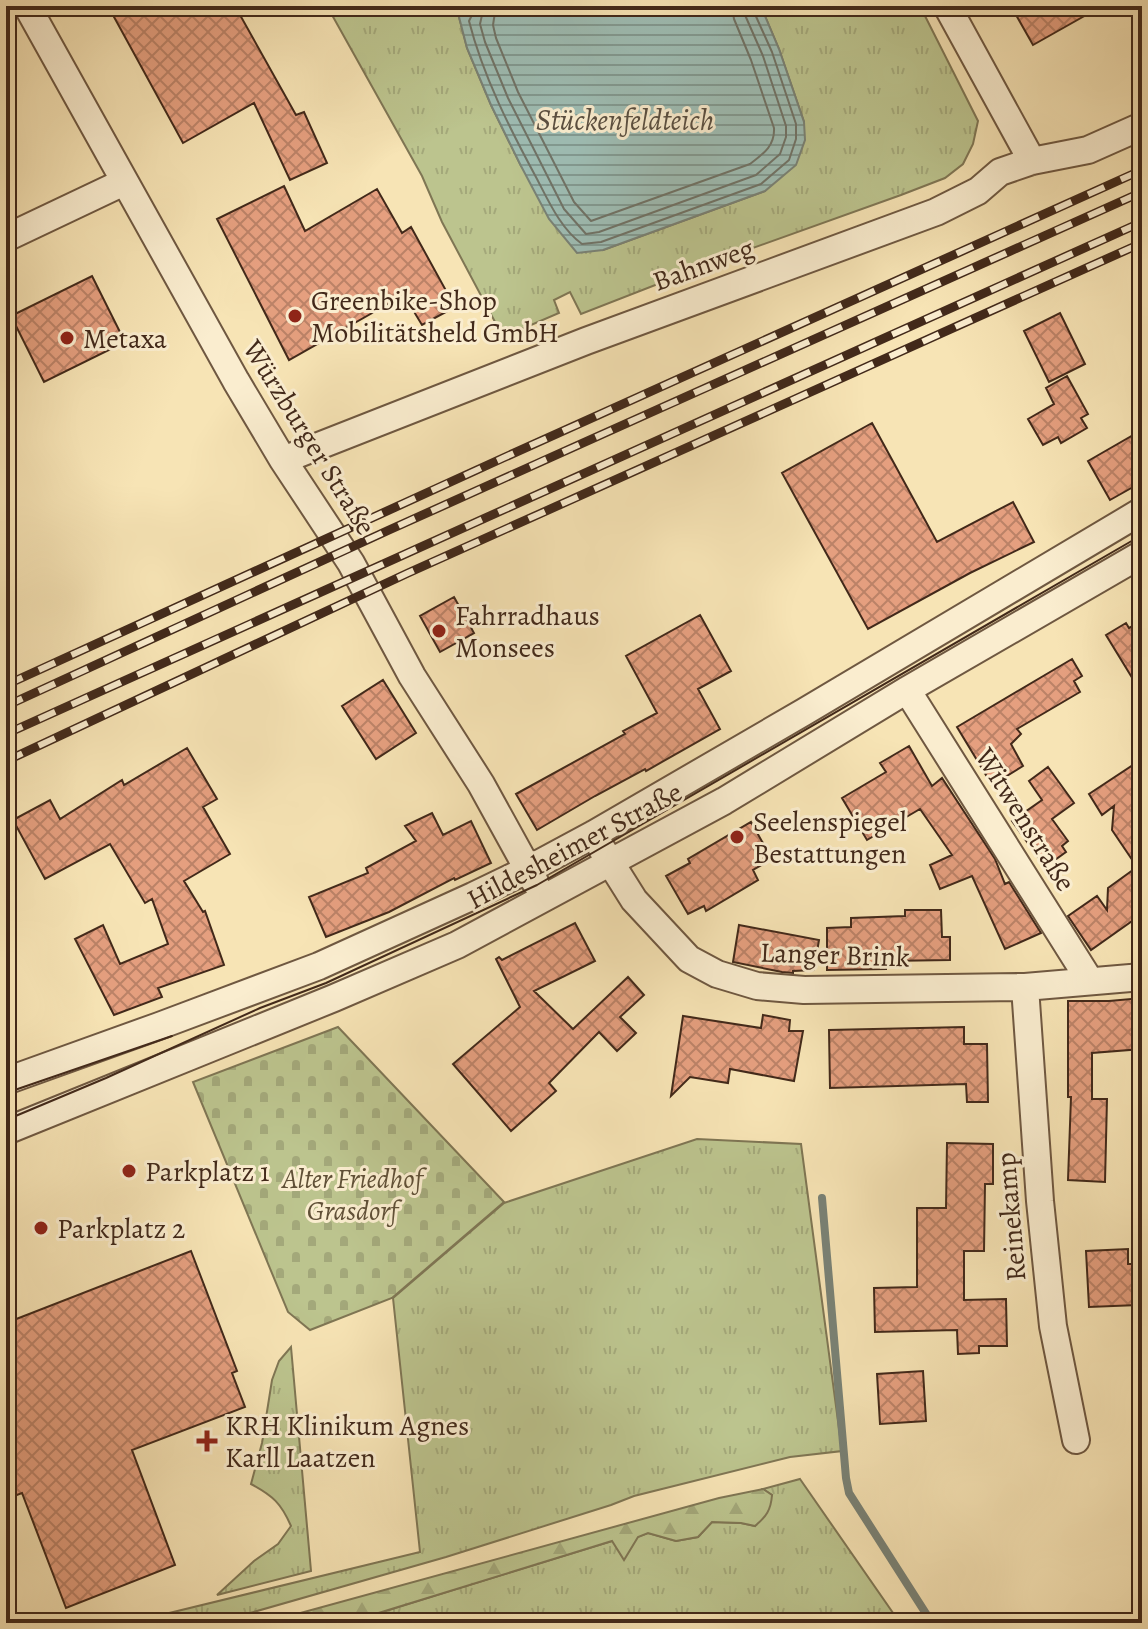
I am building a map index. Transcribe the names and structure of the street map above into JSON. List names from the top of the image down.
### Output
{
  "streets": {
    "street": [
      "Bahnweg",
      "Würzburger Straße",
      "Witwenstraße",
      "Hildesheimer Straße",
      "Langer Brink",
      "Reinekamp"
    ]
  },
  "crossings": [
    ["Bahnweg", "Würzburger Straße"],
    ["Würzburger Straße", "Hildesheimer Straße"],
    ["Witwenstraße", "Hildesheimer Straße"],
    ["Witwenstraße", "Langer Brink"],
    ["Hildesheimer Straße", "Langer Brink"],
    ["Langer Brink", "Reinekamp"]
  ],
  "water": ["Stückenfeldteich"],
  "parks": ["Alter Friedhof Grasdorf"],
  "places": {
    "other": [
      "Greenbike-Shop Mobilitätsheld GmbH",
      "Metaxa",
      "Fahrradhaus Monsees",
      "Seelenspiegel Bestattungen",
      "Parkplatz 1",
      "Parkplatz 2"
    ],
    "health": ["KRH Klinikum Agnes Karll Laatzen"]
  }
}
